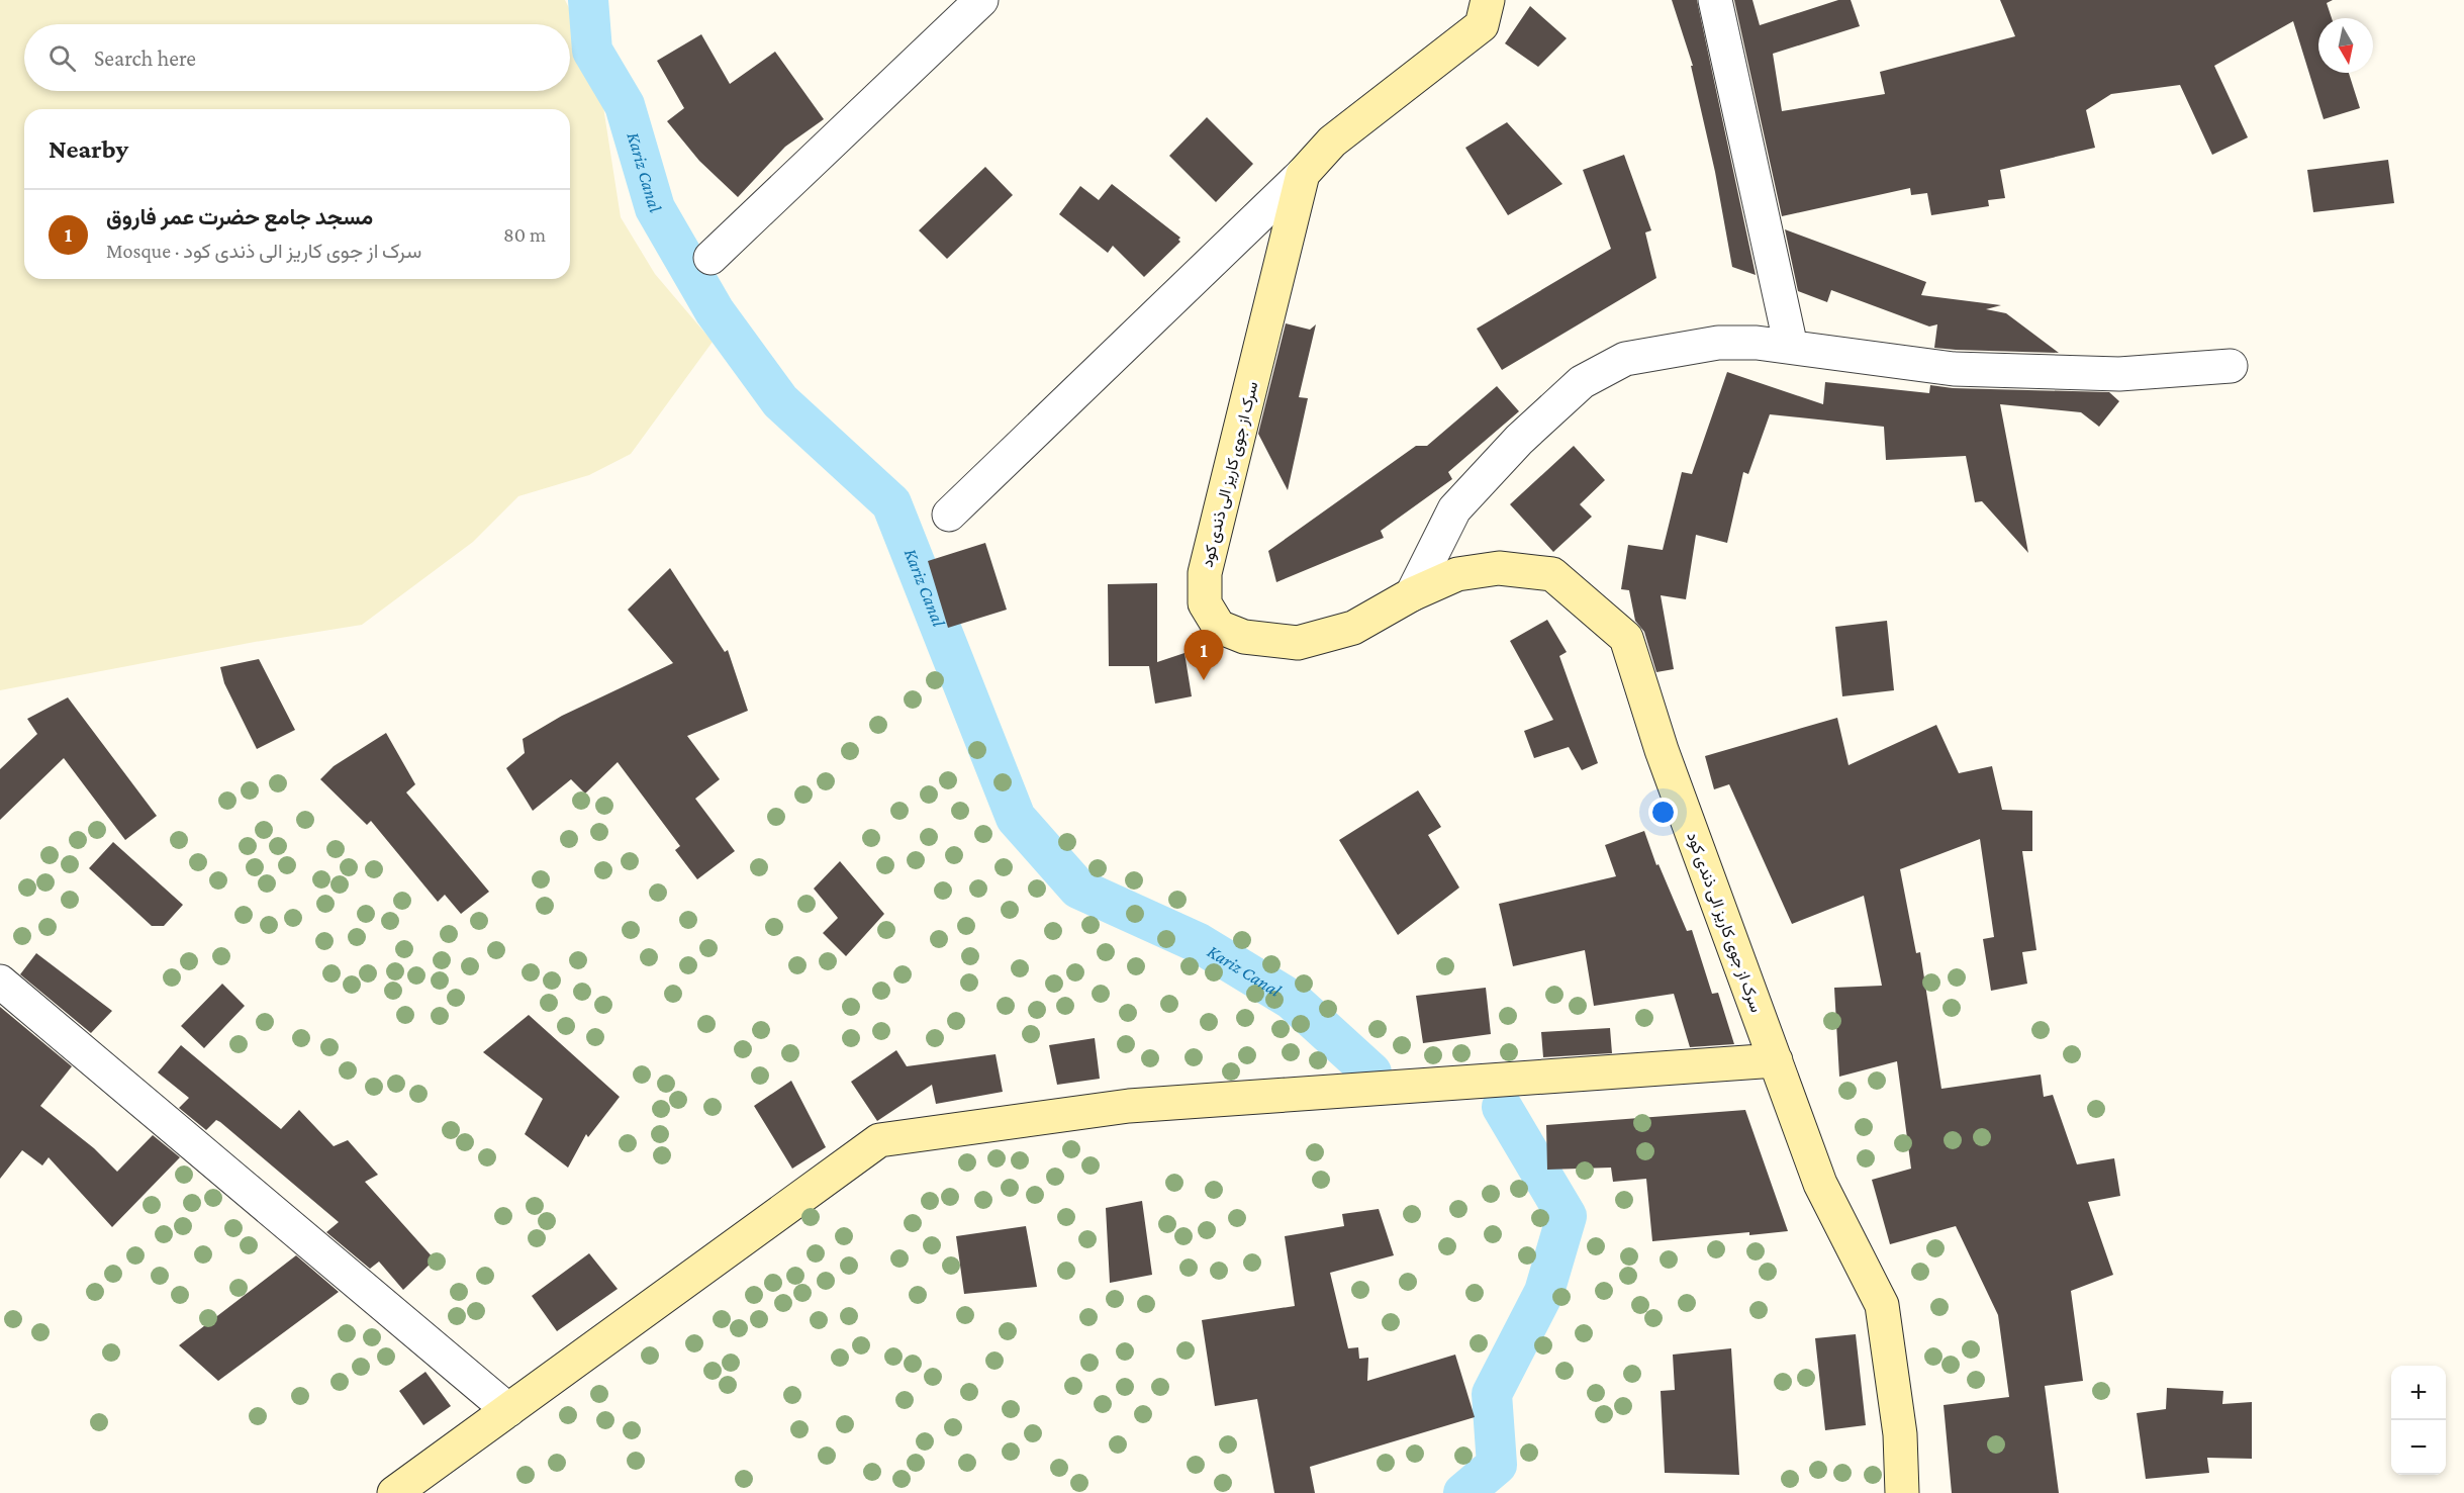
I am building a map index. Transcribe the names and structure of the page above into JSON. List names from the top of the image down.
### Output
{
  "streets": {
    "street": ["سرک از جوی کاریز الی ذندی کود"]
  },
  "water": ["Kariz Canal"],
  "north": "bottom",
  "page": {
    "search": "Search here",
    "heading": "Nearby",
    "list": [
      {
        "mark": "1",
        "name": "مسجد جامع حضرت عمر فاروق",
        "note": "Mosque · سرک از جوی کاریز الی ذندی کود",
        "value": "80 m"
      }
    ],
    "pins": "1",
    "map_buttons": ["+", "−"]
  }
}
